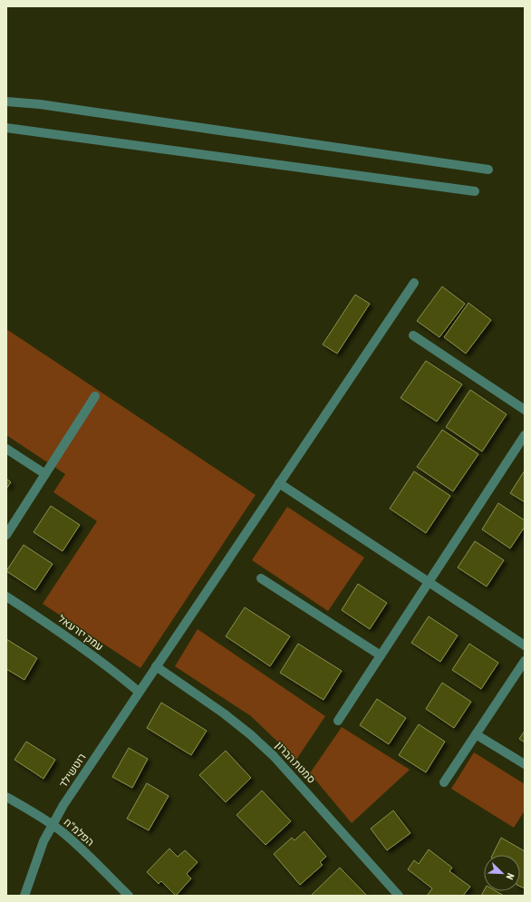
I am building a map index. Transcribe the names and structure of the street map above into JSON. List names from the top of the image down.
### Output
{
  "streets": {
    "street": [
      "עמק יזרעאל",
      "סמטת הברון",
      "רוטשילד",
      "הפלמ\"ח"
    ]
  },
  "crossings": [
    ["עמק יזרעאל", "רוטשילד"],
    ["סמטת הברון", "רוטשילד"],
    ["רוטשילד", "הפלמ\"ח"]
  ],
  "north": "bottom right"
}
